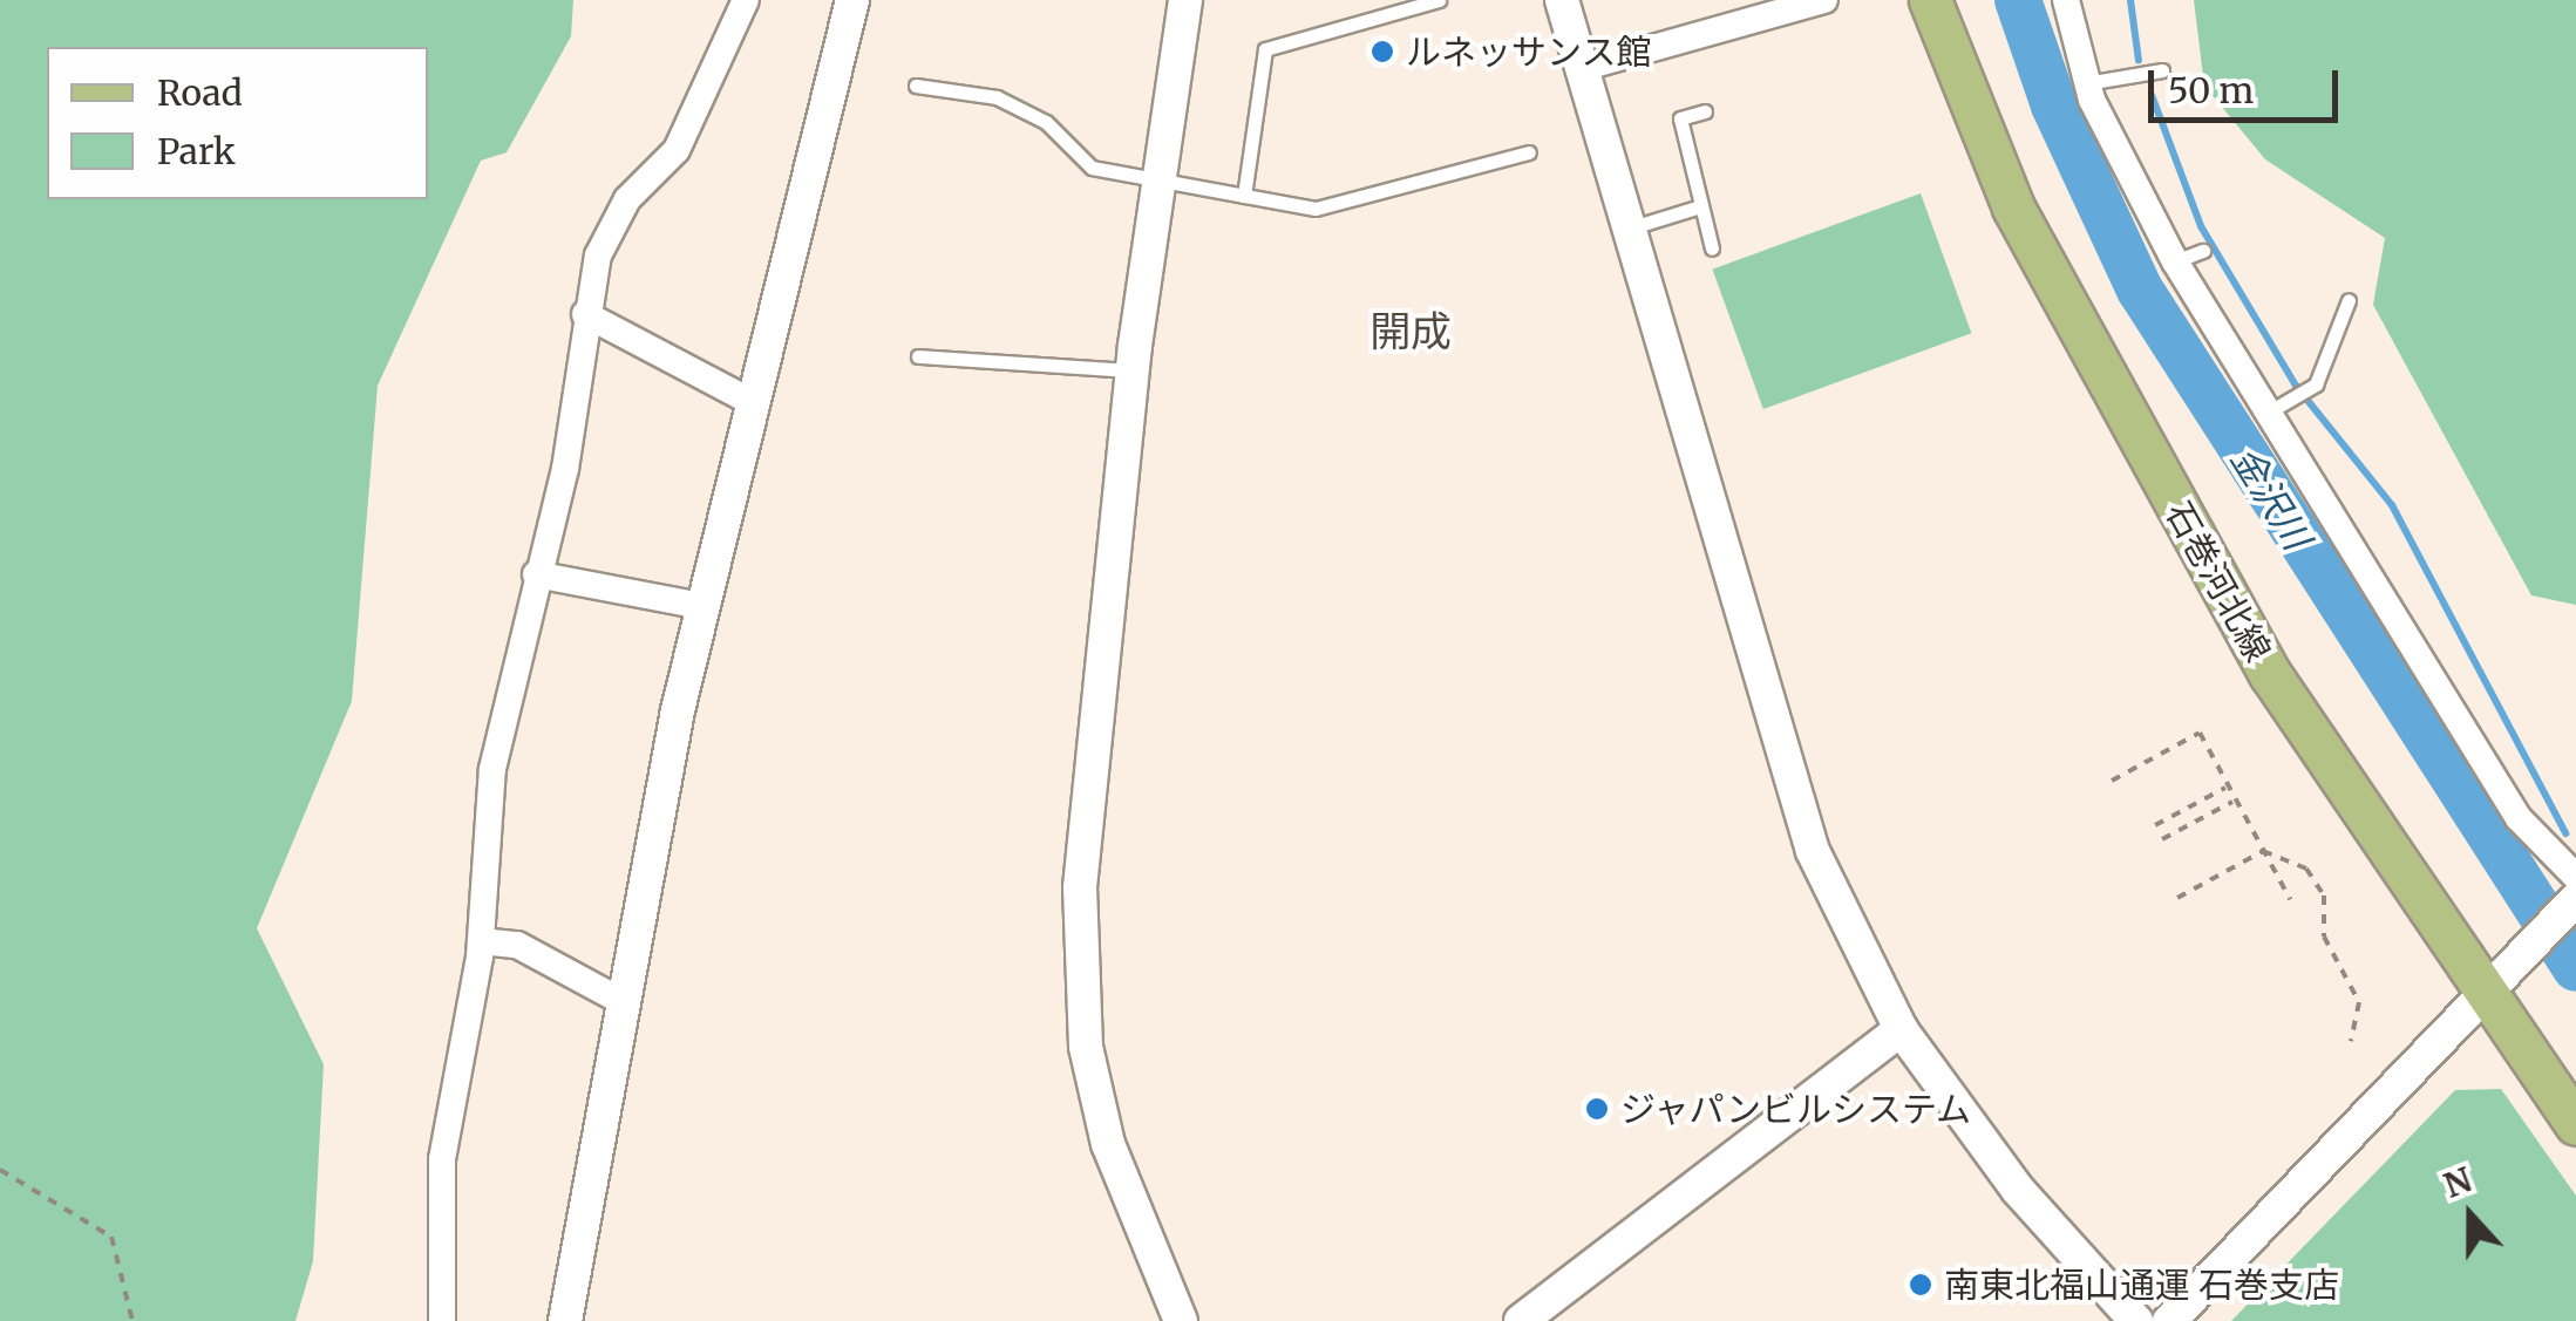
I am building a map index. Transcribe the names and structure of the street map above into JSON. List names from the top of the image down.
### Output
{
  "streets": {
    "main road": ["石巻河北線"]
  },
  "districts": ["開成"],
  "water": ["金沢川"],
  "places": ["ルネッサンス館", "ジャパンビルシステム", "南東北福山通運 石巻支店"],
  "legend": ["Road", "Park"],
  "scale_bar": "50 m",
  "north": "top"
}
